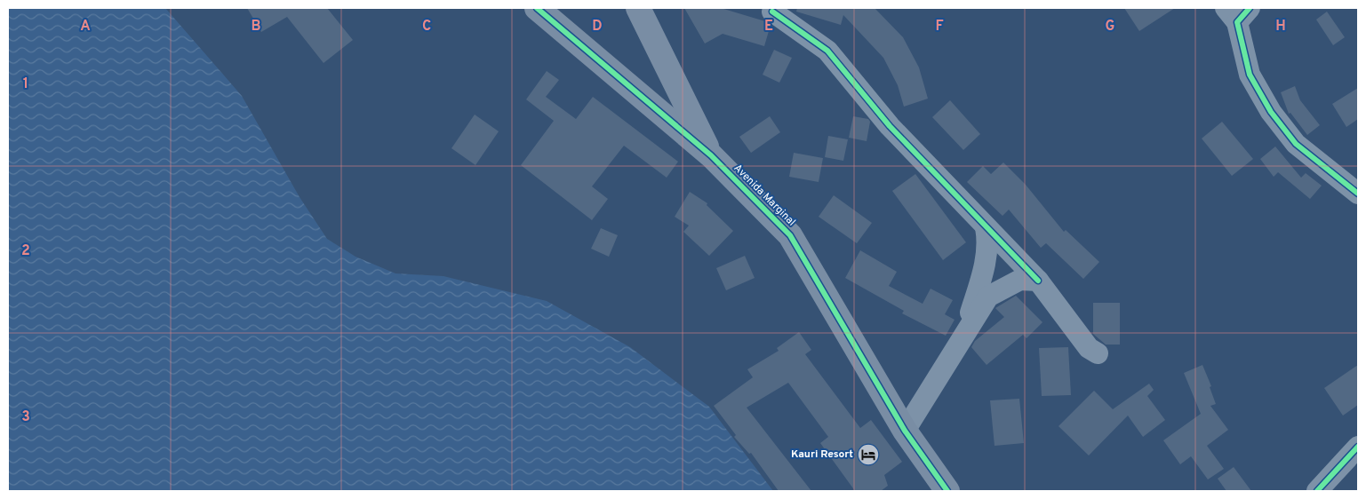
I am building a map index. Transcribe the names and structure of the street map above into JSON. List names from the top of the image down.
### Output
{
  "streets": {
    "street": ["Avenida Marginal"]
  },
  "places": {
    "hotel": ["Kauri Resort"]
  },
  "grid": {
    "columns": [
      "A",
      "B",
      "C",
      "D",
      "E",
      "F",
      "G",
      "H"
    ],
    "rows": ["1", "2", "3"]
  }
}
